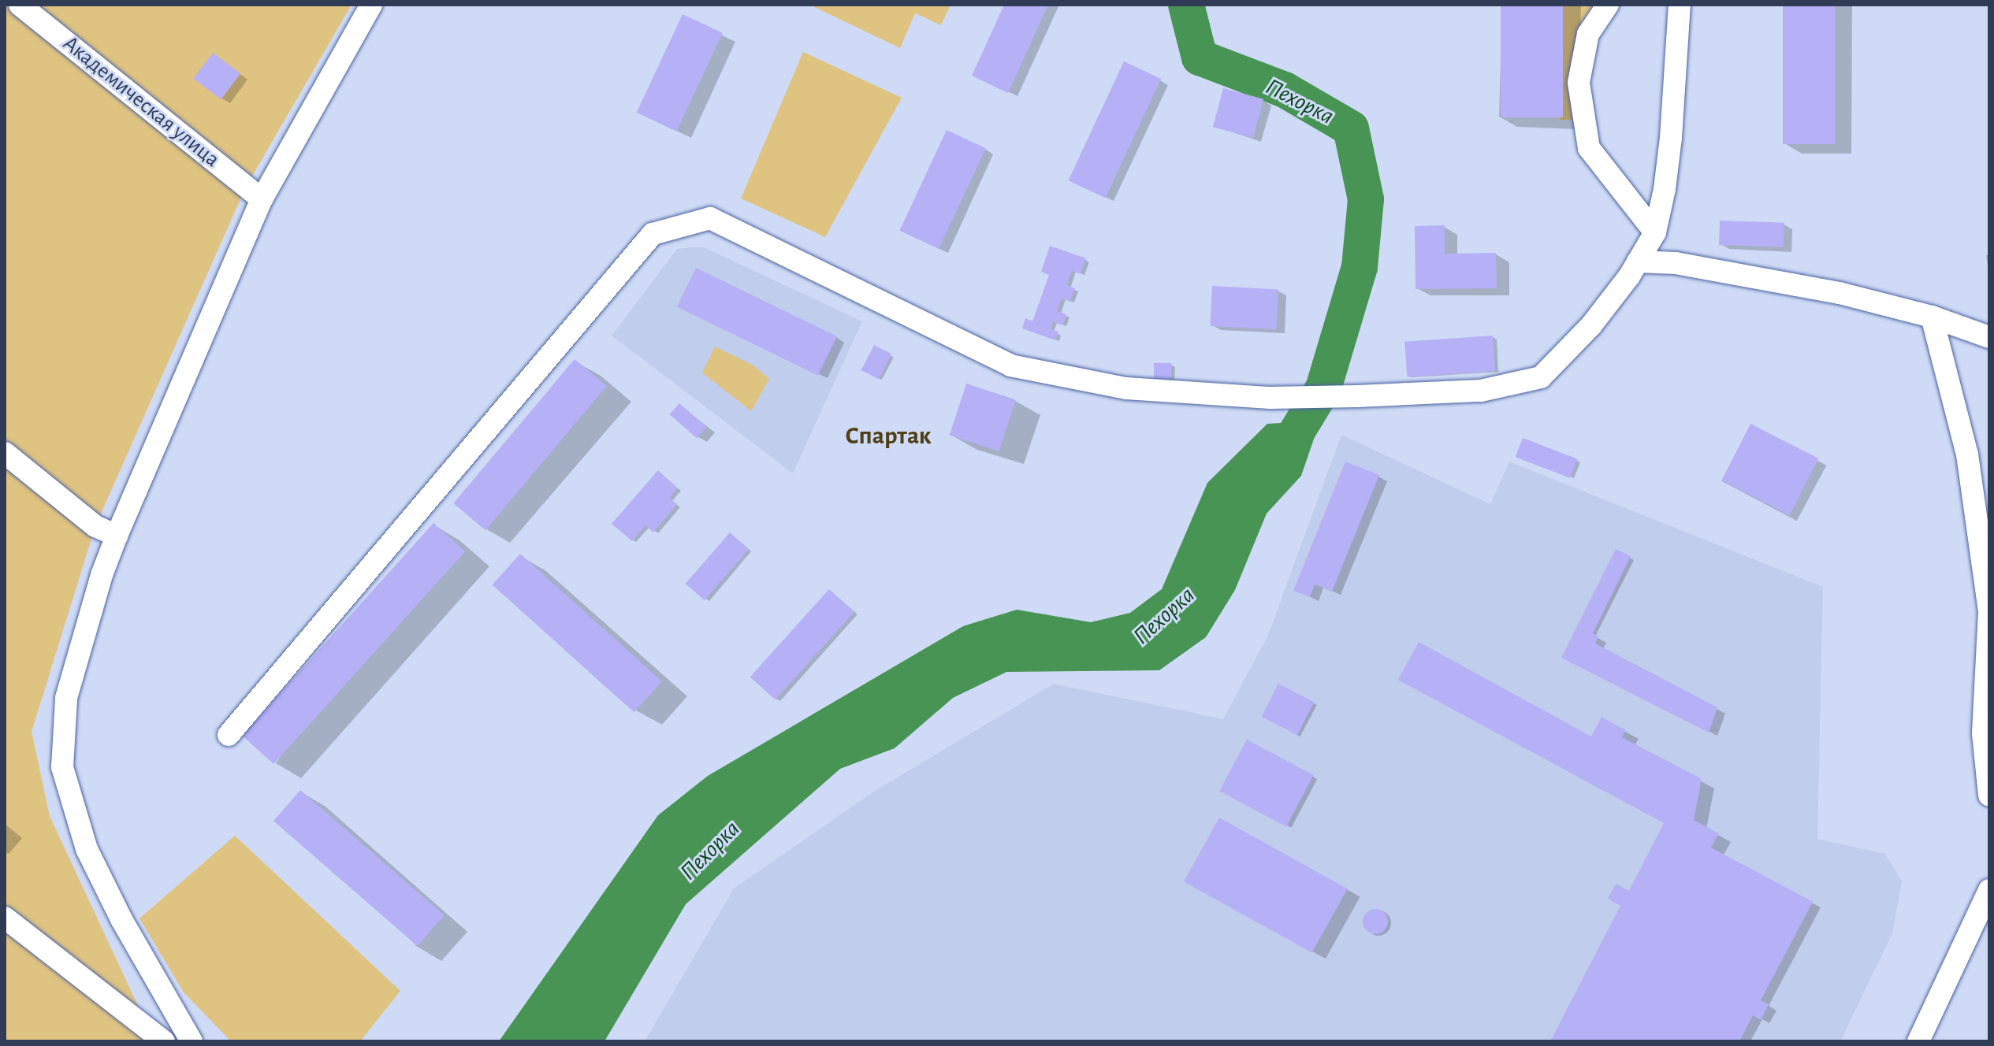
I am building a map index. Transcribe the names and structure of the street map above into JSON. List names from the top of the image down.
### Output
{
  "streets": {
    "street": ["Академическая улица"]
  },
  "districts": ["Спартак"],
  "water": ["Пехорка"]
}
